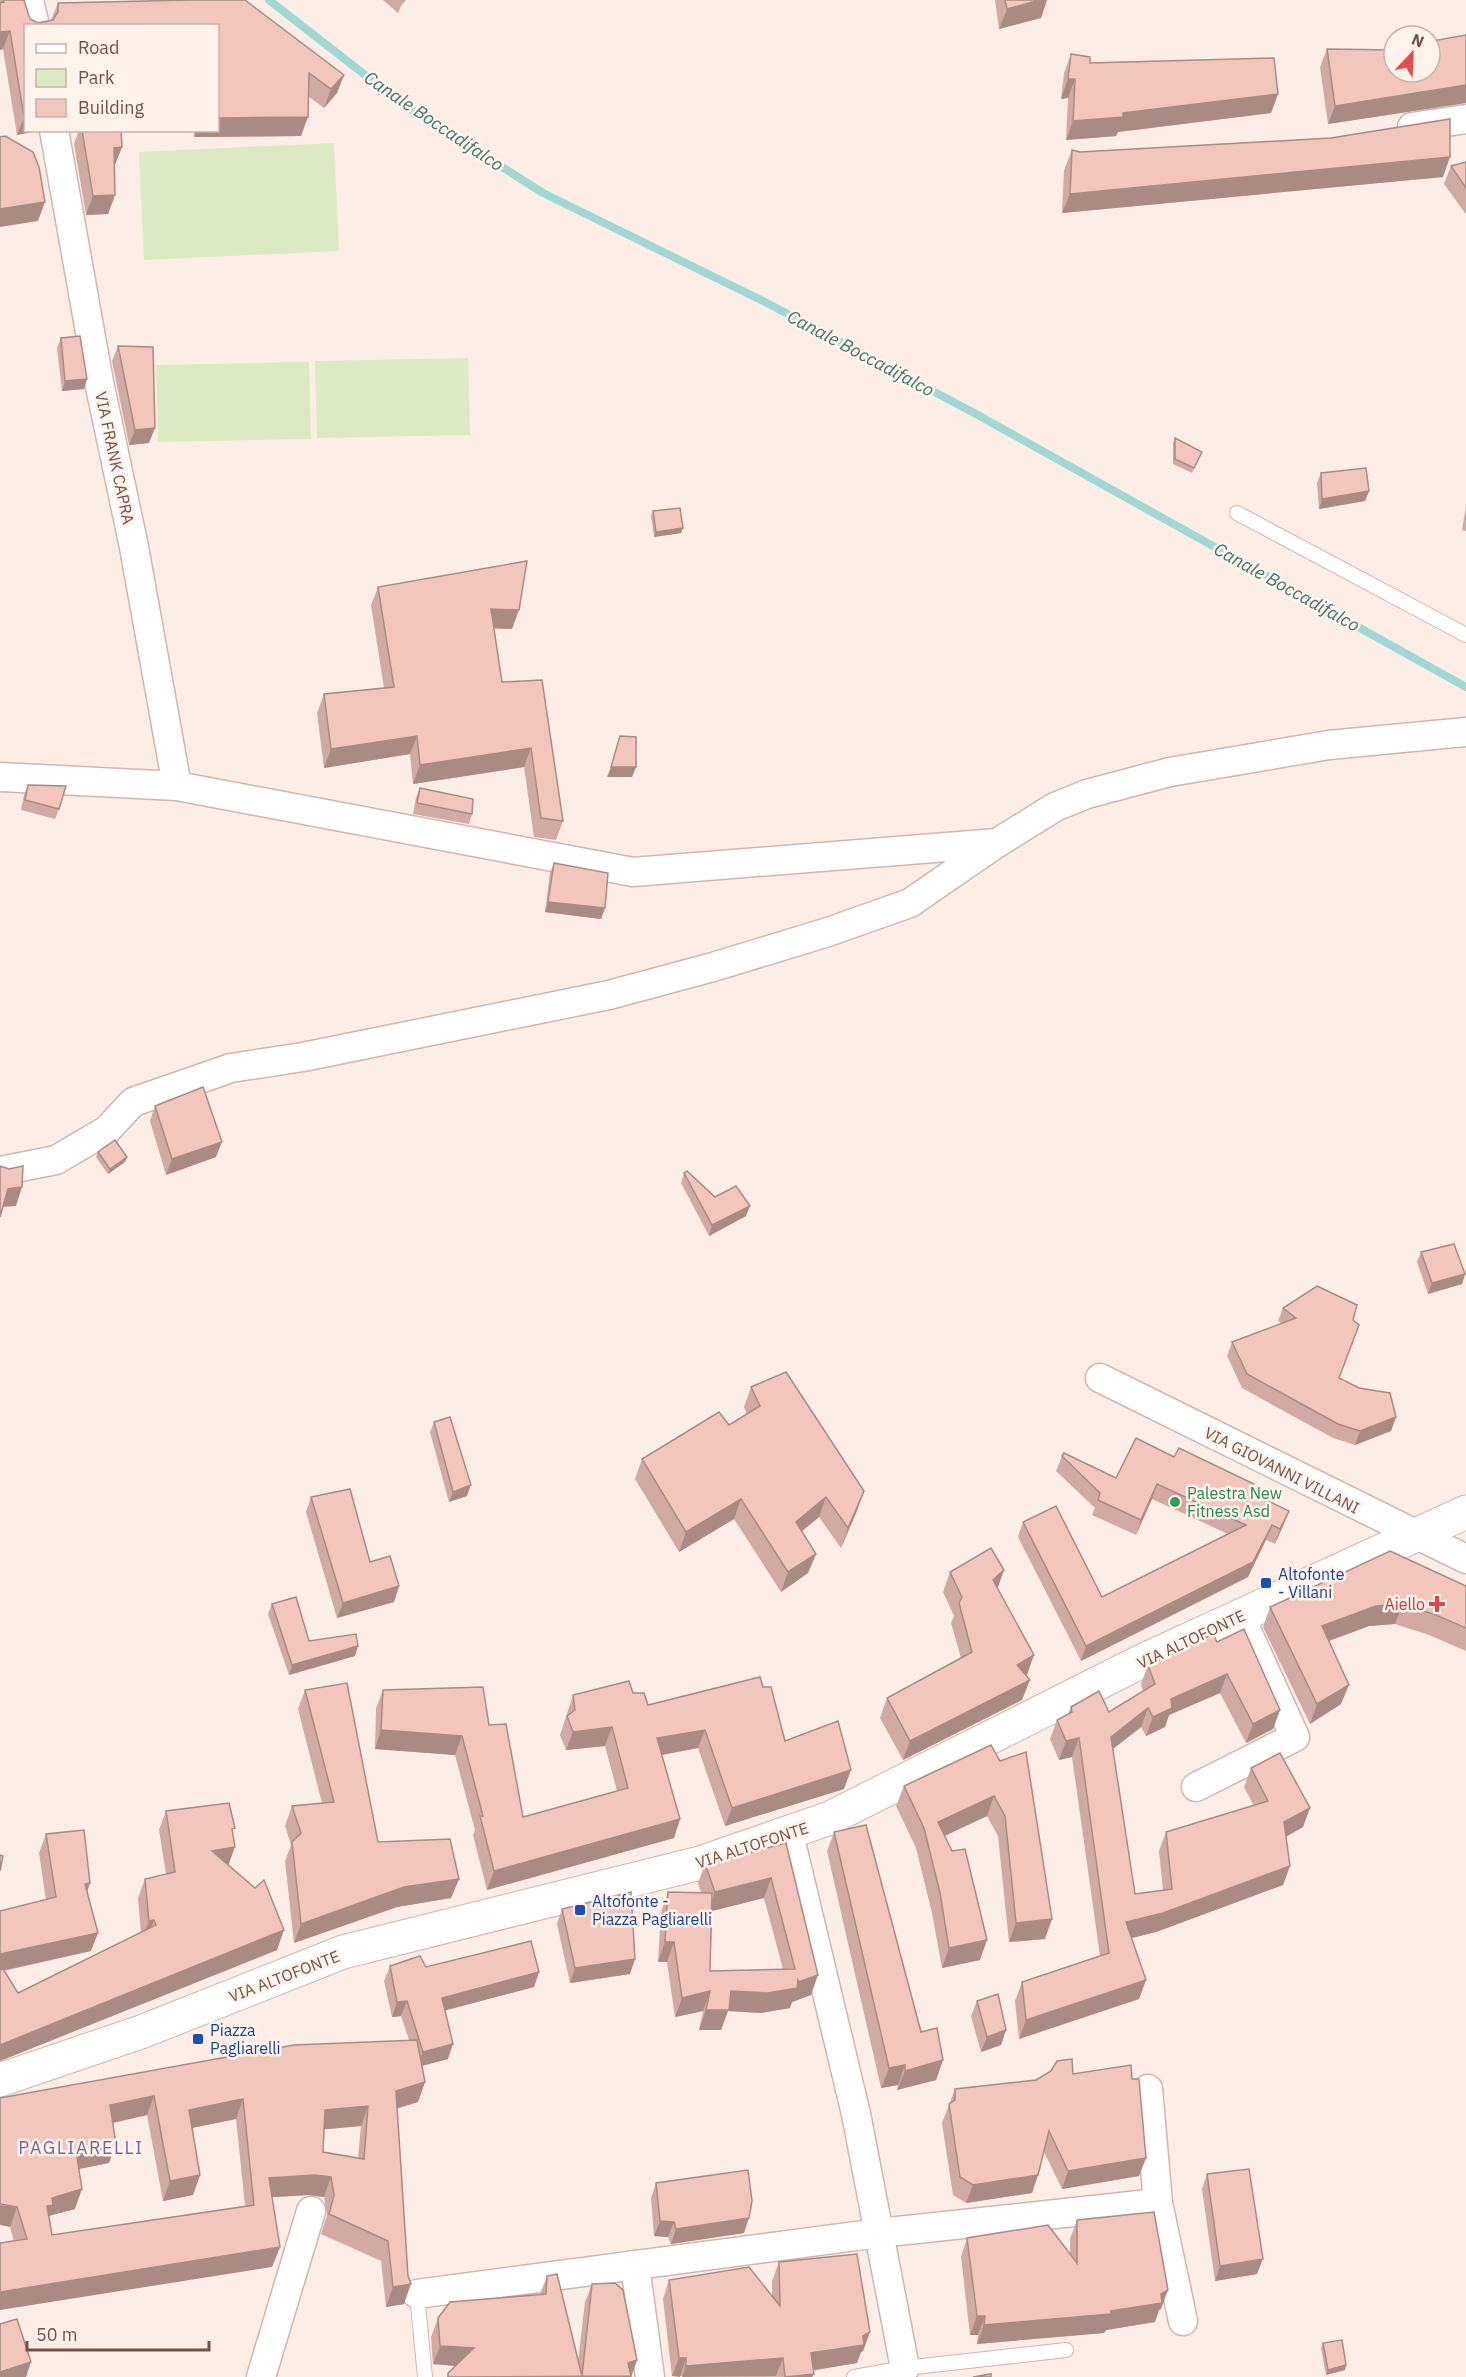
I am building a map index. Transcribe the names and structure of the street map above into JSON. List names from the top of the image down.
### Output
{
  "streets": {
    "street": ["VIA FRANK CAPRA", "VIA GIOVANNI VILLANI", "VIA ALTOFONTE"]
  },
  "crossings": [
    ["VIA GIOVANNI VILLANI", "VIA ALTOFONTE"]
  ],
  "districts": ["PAGLIARELLI"],
  "water": ["Canale Boccadifalco"],
  "places": {
    "other": ["Palestra New Fitness Asd"],
    "transit": ["Altofonte - Villani", "Altofonte - Piazza Pagliarelli", "Piazza Pagliarelli"],
    "health": ["Aiello"]
  },
  "legend": ["Road", "Park", "Building"],
  "scale_bar": "50 m",
  "north": "top right"
}
